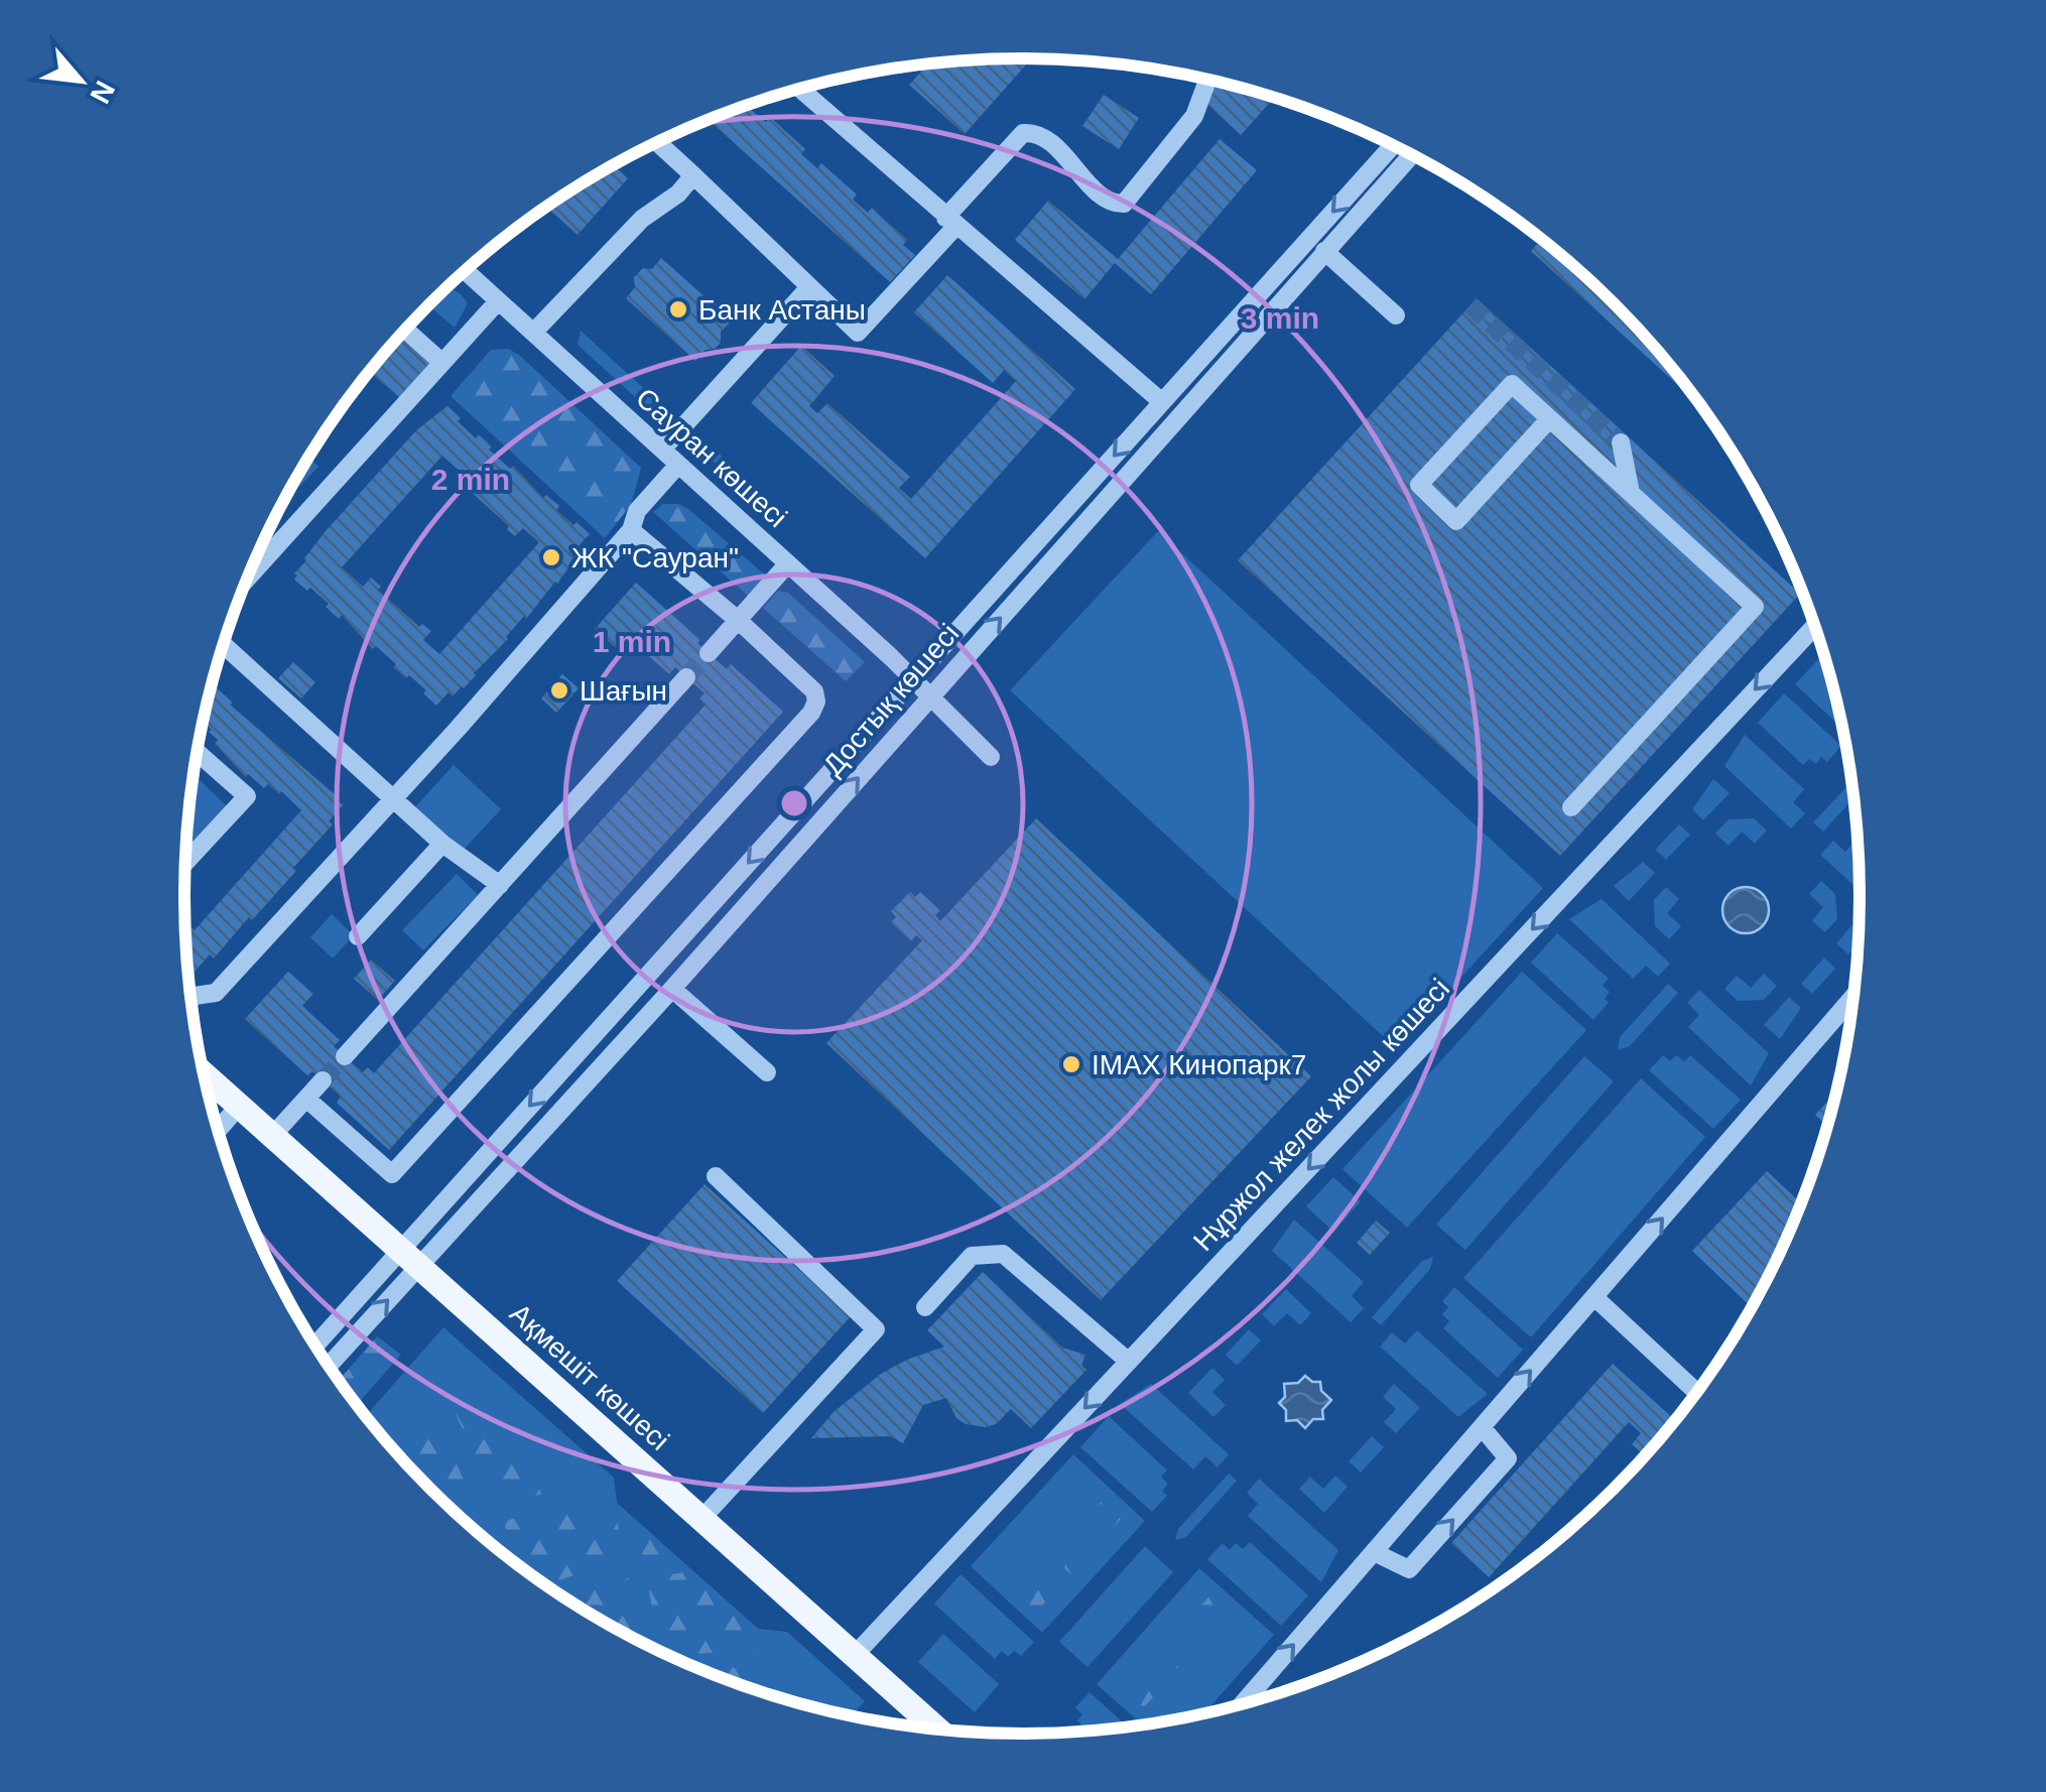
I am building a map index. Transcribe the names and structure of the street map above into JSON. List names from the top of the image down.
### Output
{
  "streets": {
    "main road": ["Ақмешіт көшесі"],
    "street": ["Сауран көшесі", "Достық көшесі", "Нұржол желек жолы көшесі"]
  },
  "crossings": [
    ["Сауран көшесі", "Достық көшесі"],
    ["Достық көшесі", "Ақмешіт көшесі"],
    ["Нұржол желек жолы көшесі", "Ақмешіт көшесі"]
  ],
  "one_way": ["Нұржол желек жолы көшесі"],
  "places": [
    "Банк Астаны",
    "ЖК \"Сауран\"",
    "Шағын",
    "IMAX Кинопарк7"
  ],
  "north": "bottom right",
  "rings": ["3 min", "2 min", "1 min"]
}
